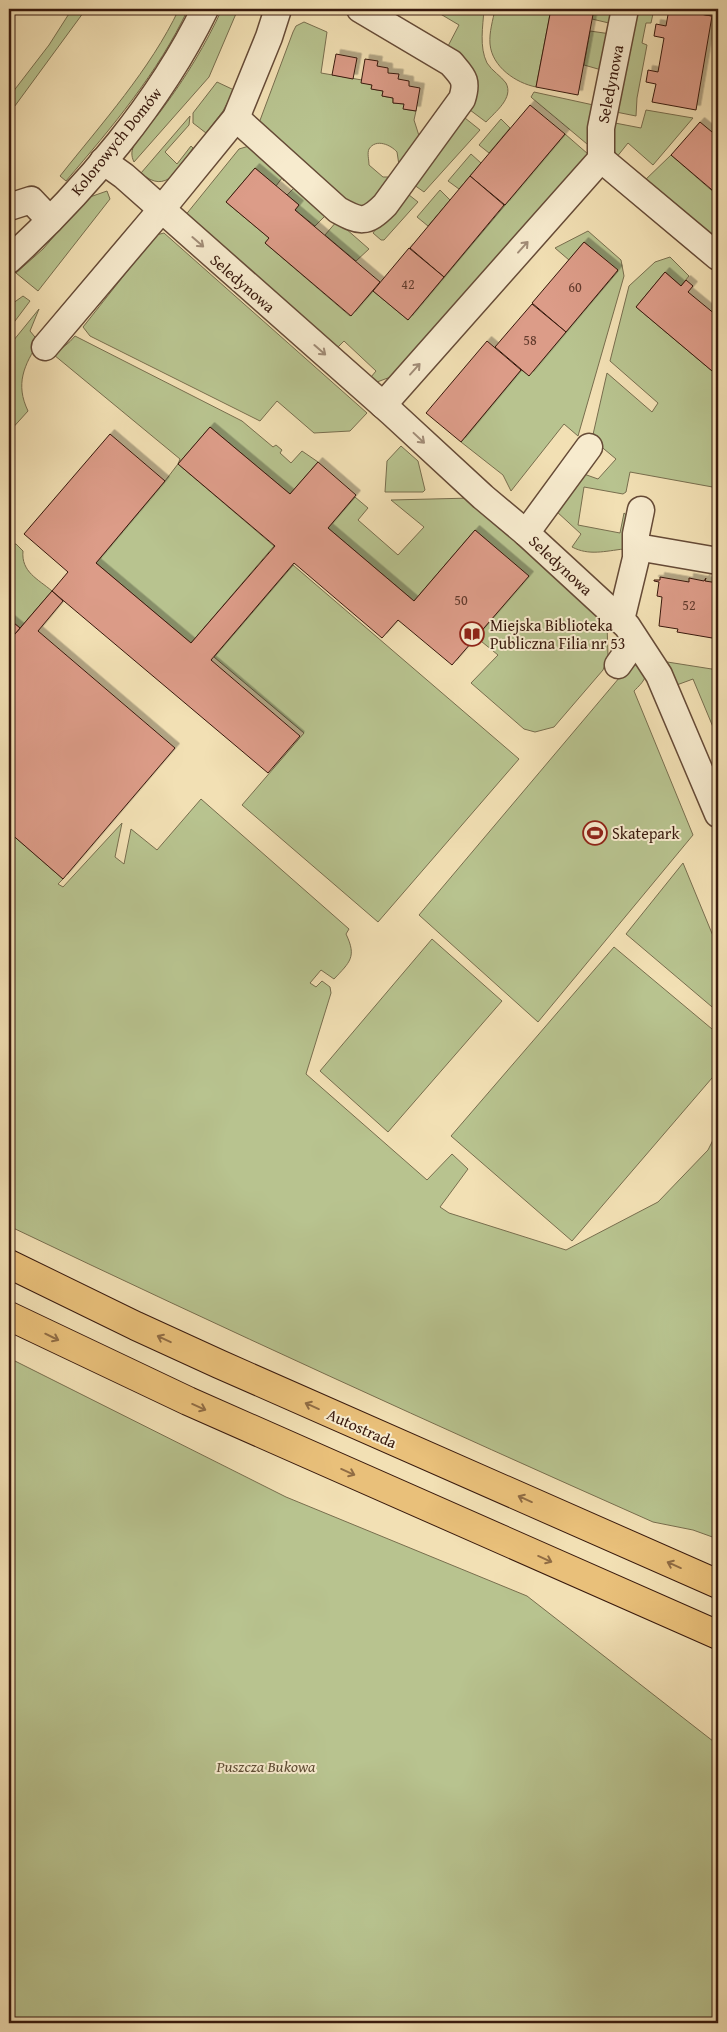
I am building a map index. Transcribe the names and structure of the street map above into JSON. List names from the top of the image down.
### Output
{
  "streets": {
    "highway": ["Autostrada"],
    "street": ["Seledynowa", "Kolorowych Domów"]
  },
  "crossings": [
    ["Seledynowa", "Kolorowych Domów"]
  ],
  "one_way": ["Seledynowa"],
  "parks": ["Puszcza Bukowa"],
  "places": {
    "library": ["Miejska Biblioteka Publiczna Filia nr 53"],
    "sports": ["Skatepark"]
  },
  "house_numbers": [
    "42",
    "60",
    "58",
    "50",
    "52"
  ]
}
